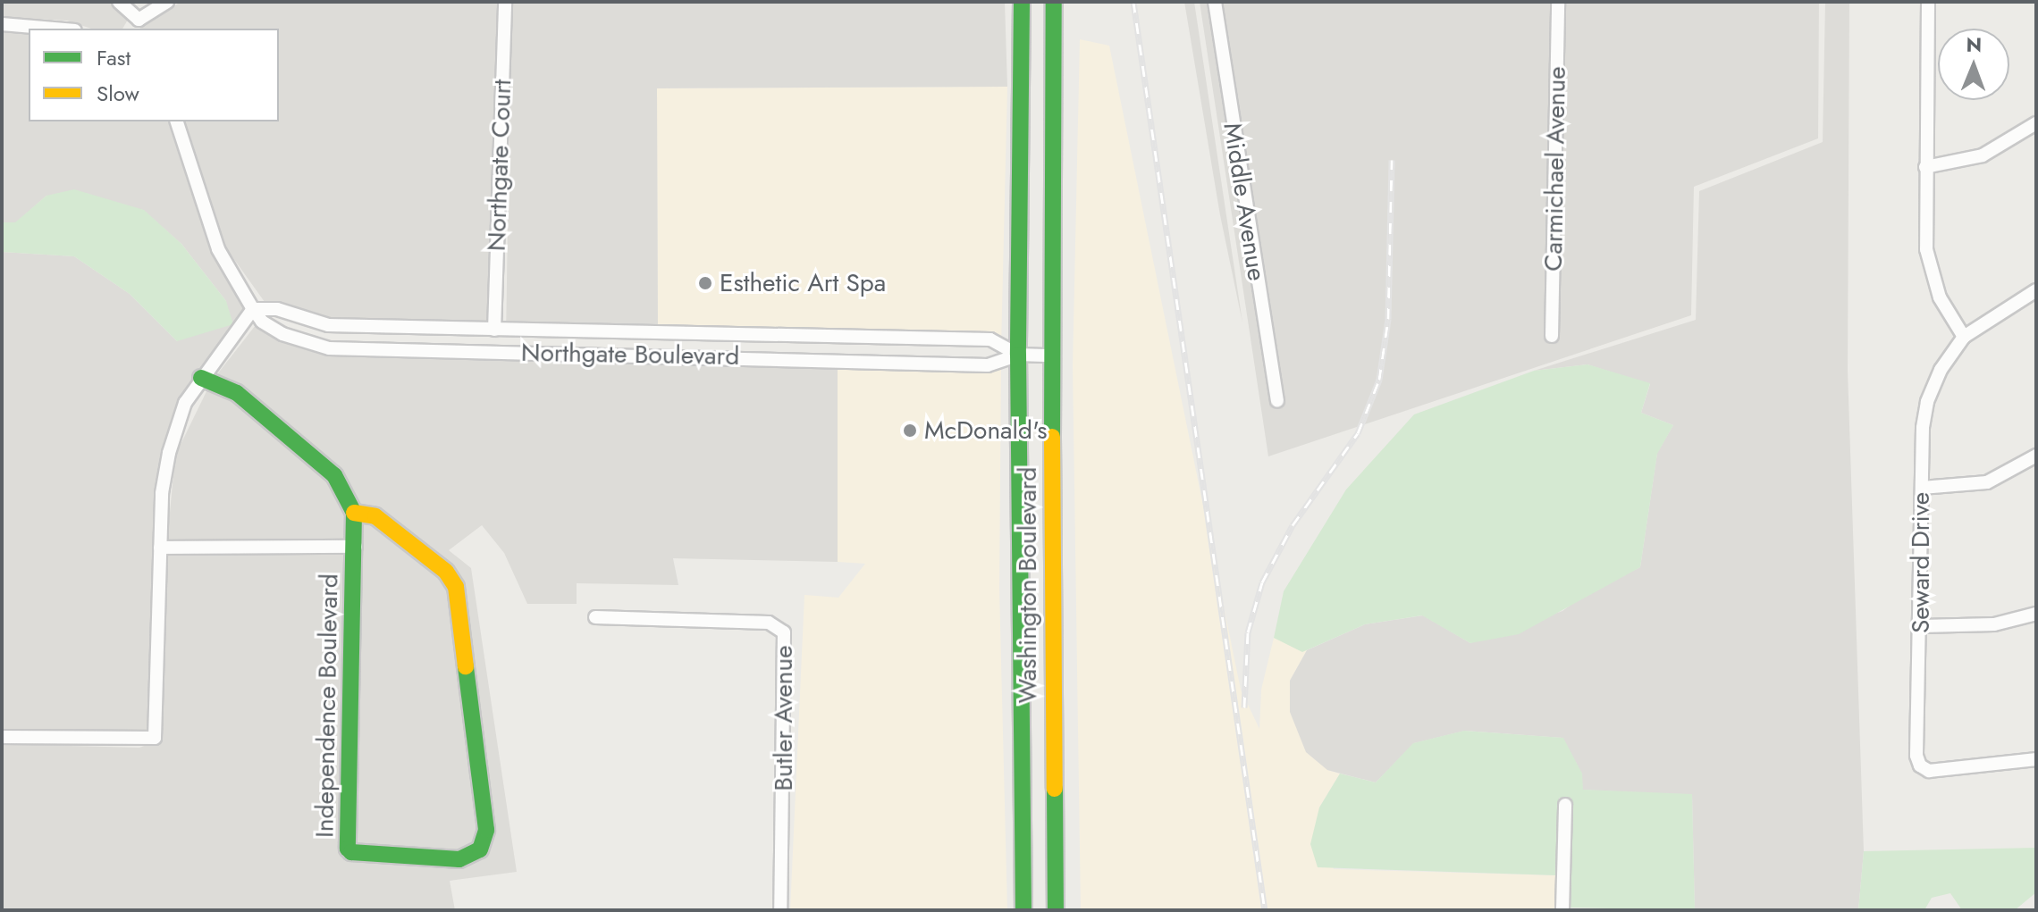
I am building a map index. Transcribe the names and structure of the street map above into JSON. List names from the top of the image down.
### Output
{
  "streets": {
    "main road": ["Washington Boulevard", "Independence Boulevard"],
    "street": [
      "Northgate Court",
      "Carmichael Avenue",
      "Middle Avenue",
      "Northgate Boulevard",
      "Seward Drive",
      "Butler Avenue"
    ]
  },
  "crossings": [
    ["Northgate Court", "Northgate Boulevard"],
    ["Northgate Boulevard", "Washington Boulevard"]
  ],
  "places": ["Esthetic Art Spa", "McDonald's"],
  "legend": ["Fast", "Slow"],
  "north": "top"
}
